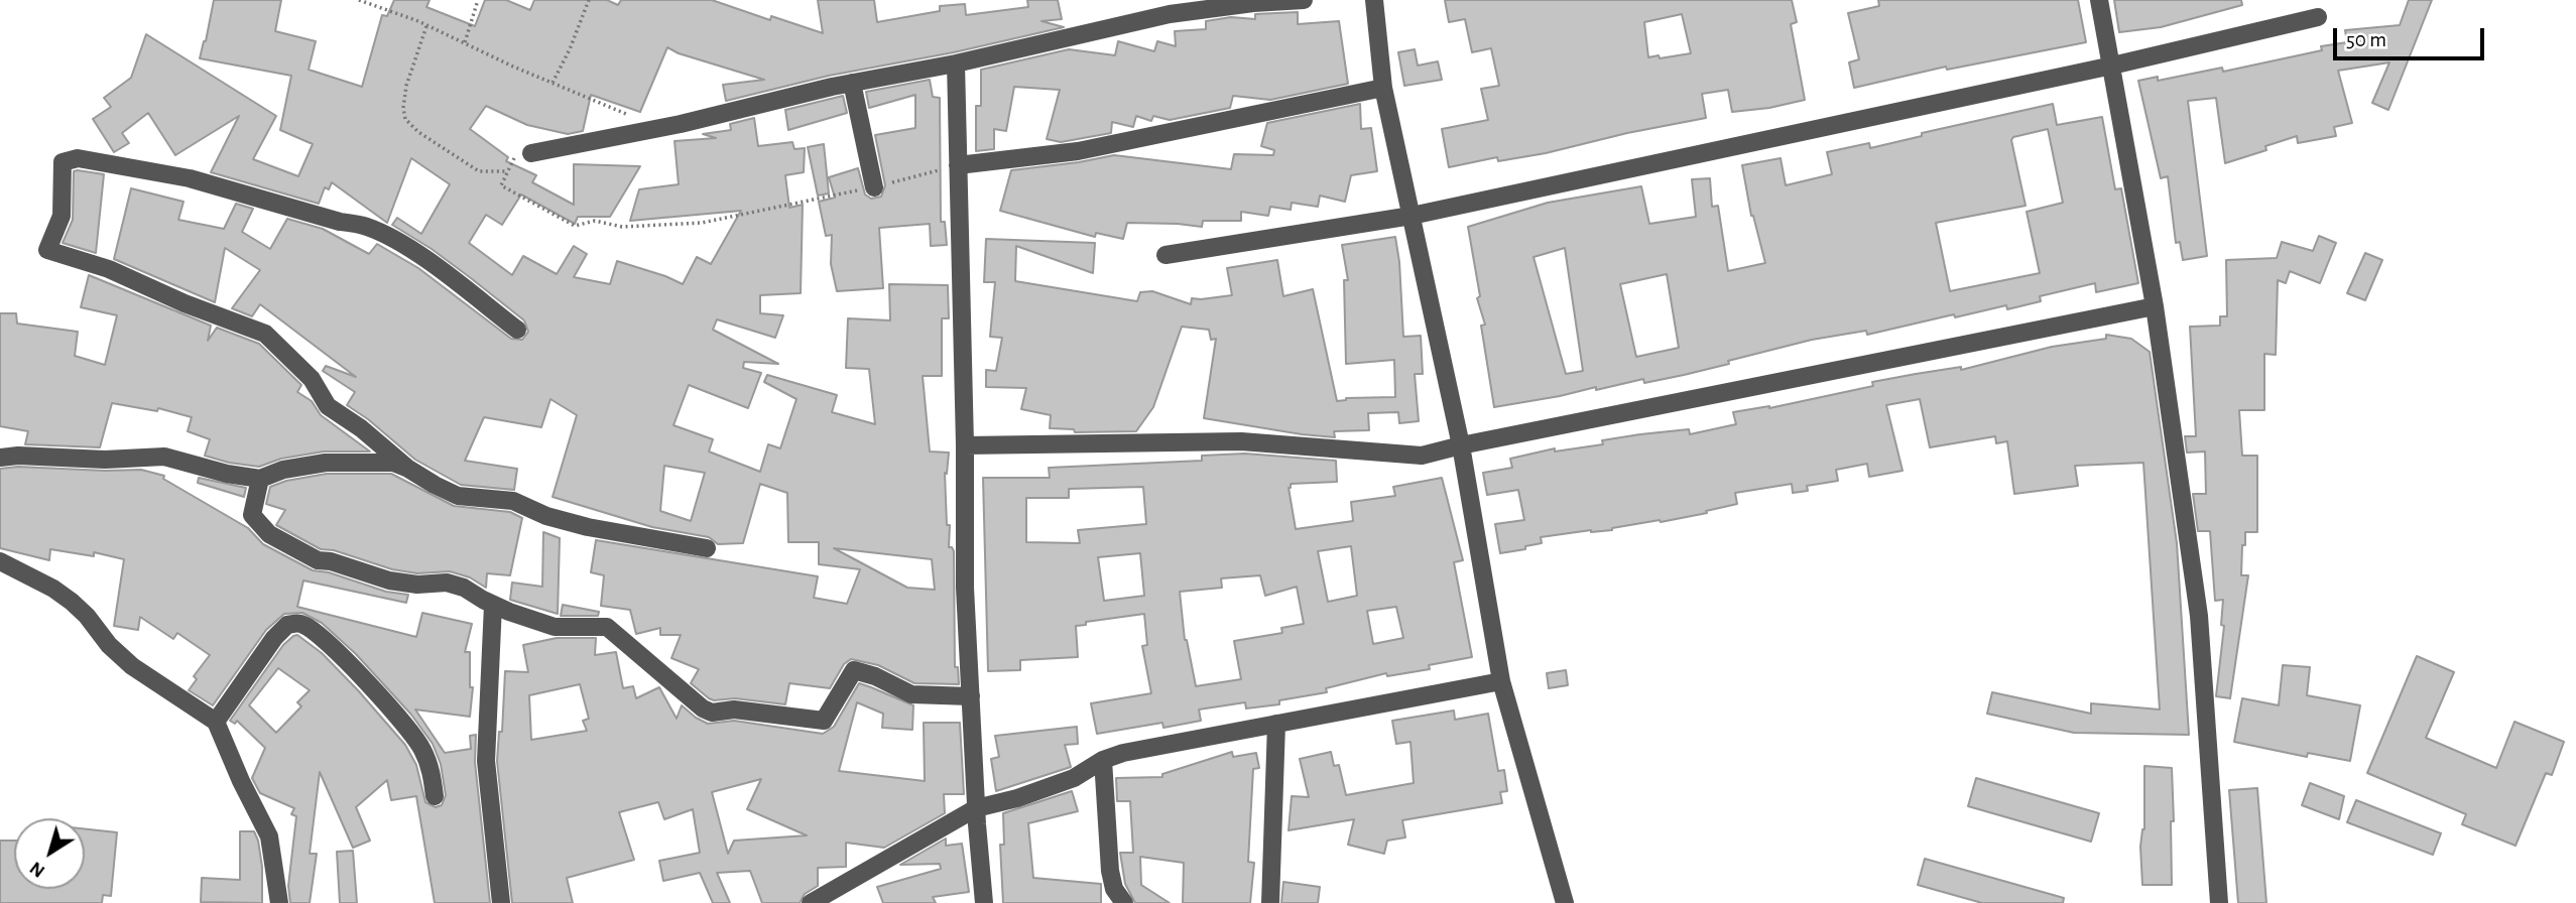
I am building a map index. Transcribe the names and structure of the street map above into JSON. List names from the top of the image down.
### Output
{
  "scale_bar": "50 m",
  "north": "bottom left"
}
